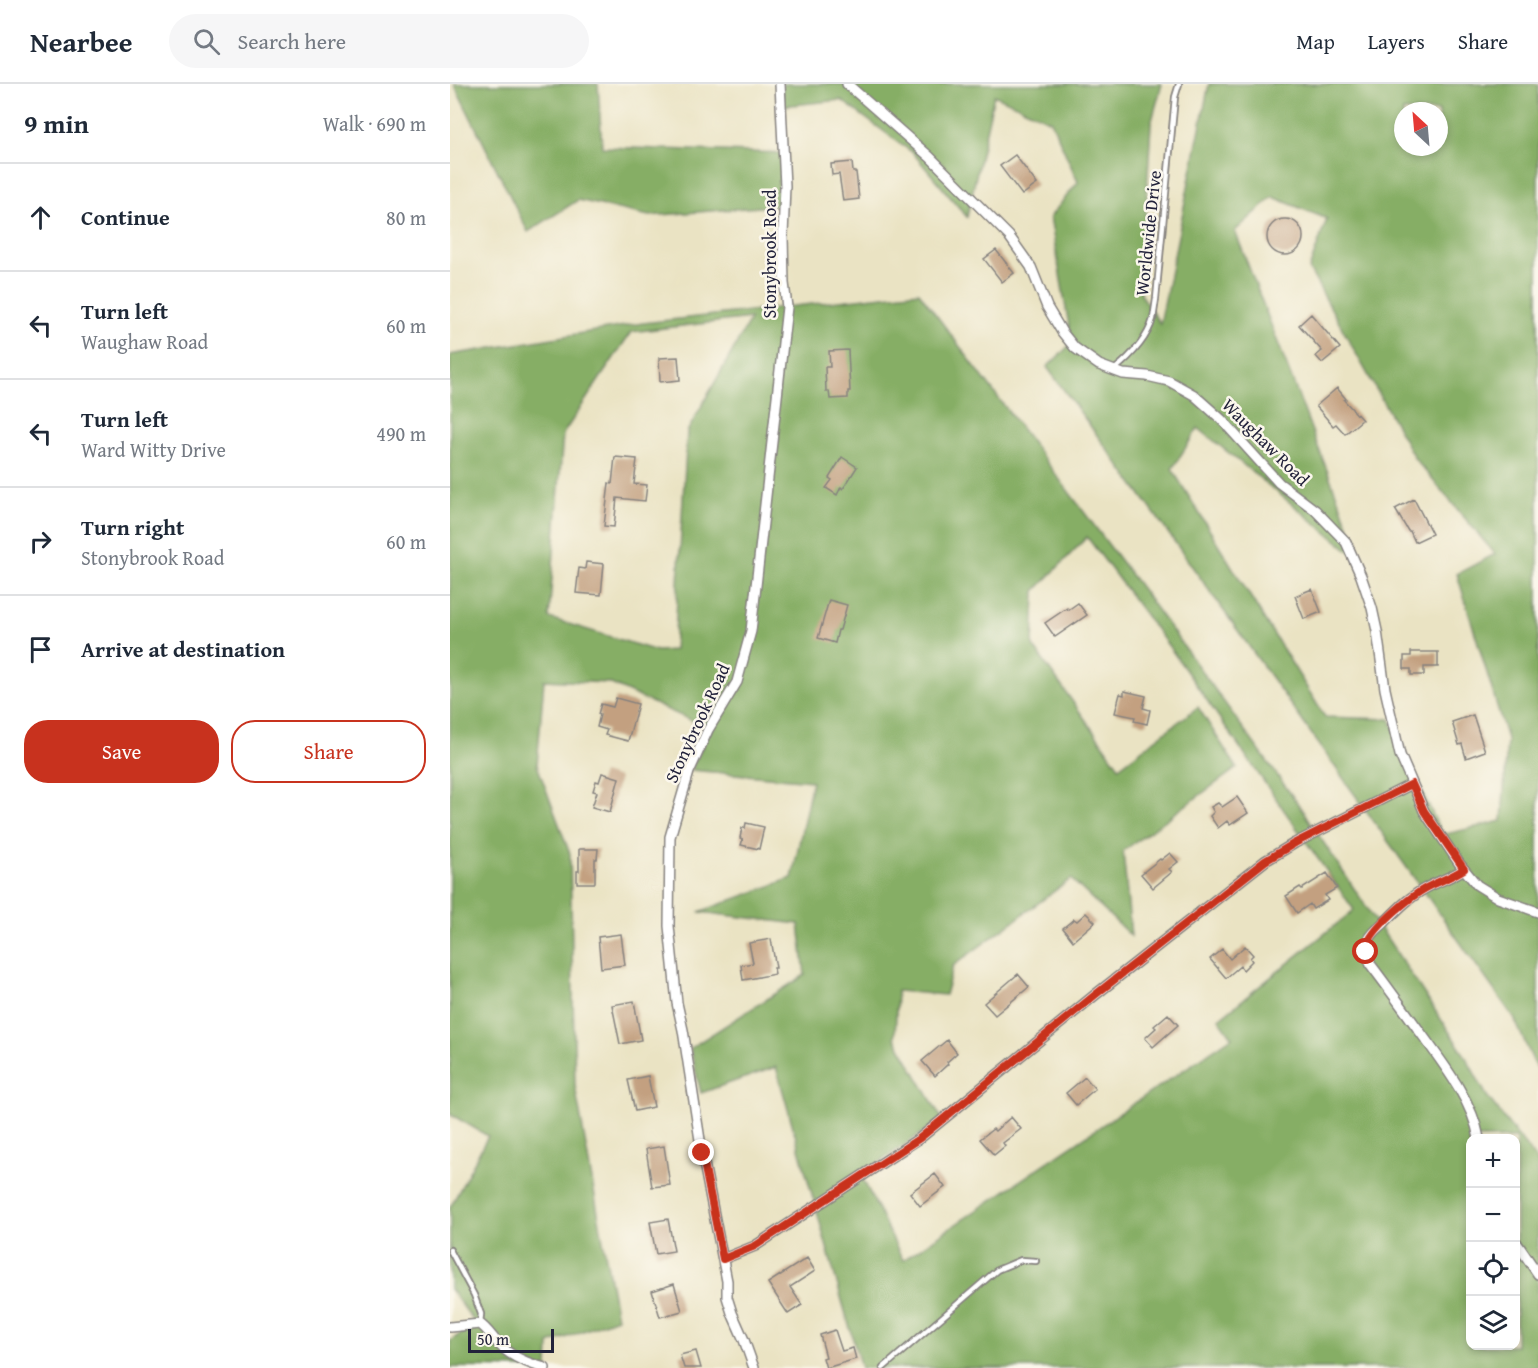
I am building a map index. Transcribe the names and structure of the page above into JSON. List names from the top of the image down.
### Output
{
  "streets": {
    "street": ["Stonybrook Road", "Waughaw Road"],
    "lane": ["Worldwide Drive"]
  },
  "crossings": [
    ["Worldwide Drive", "Waughaw Road"]
  ],
  "scale_bar": "50 m",
  "north": "top left",
  "page": {
    "header": "Nearbee",
    "search": "Search here",
    "nav": ["Map", "Layers", "Share"],
    "heading": ["9 min", "Walk · 690 m"],
    "list": [
      ["Continue", "80 m"],
      ["Turn left", "Waughaw Road", "60 m"],
      ["Turn left", "Ward Witty Drive", "490 m"],
      ["Turn right", "Stonybrook Road", "60 m"],
      "Arrive at destination"
    ],
    "buttons": ["Save", "Share"],
    "map_buttons": ["+", "−"],
    "scale": "50 m"
  }
}
